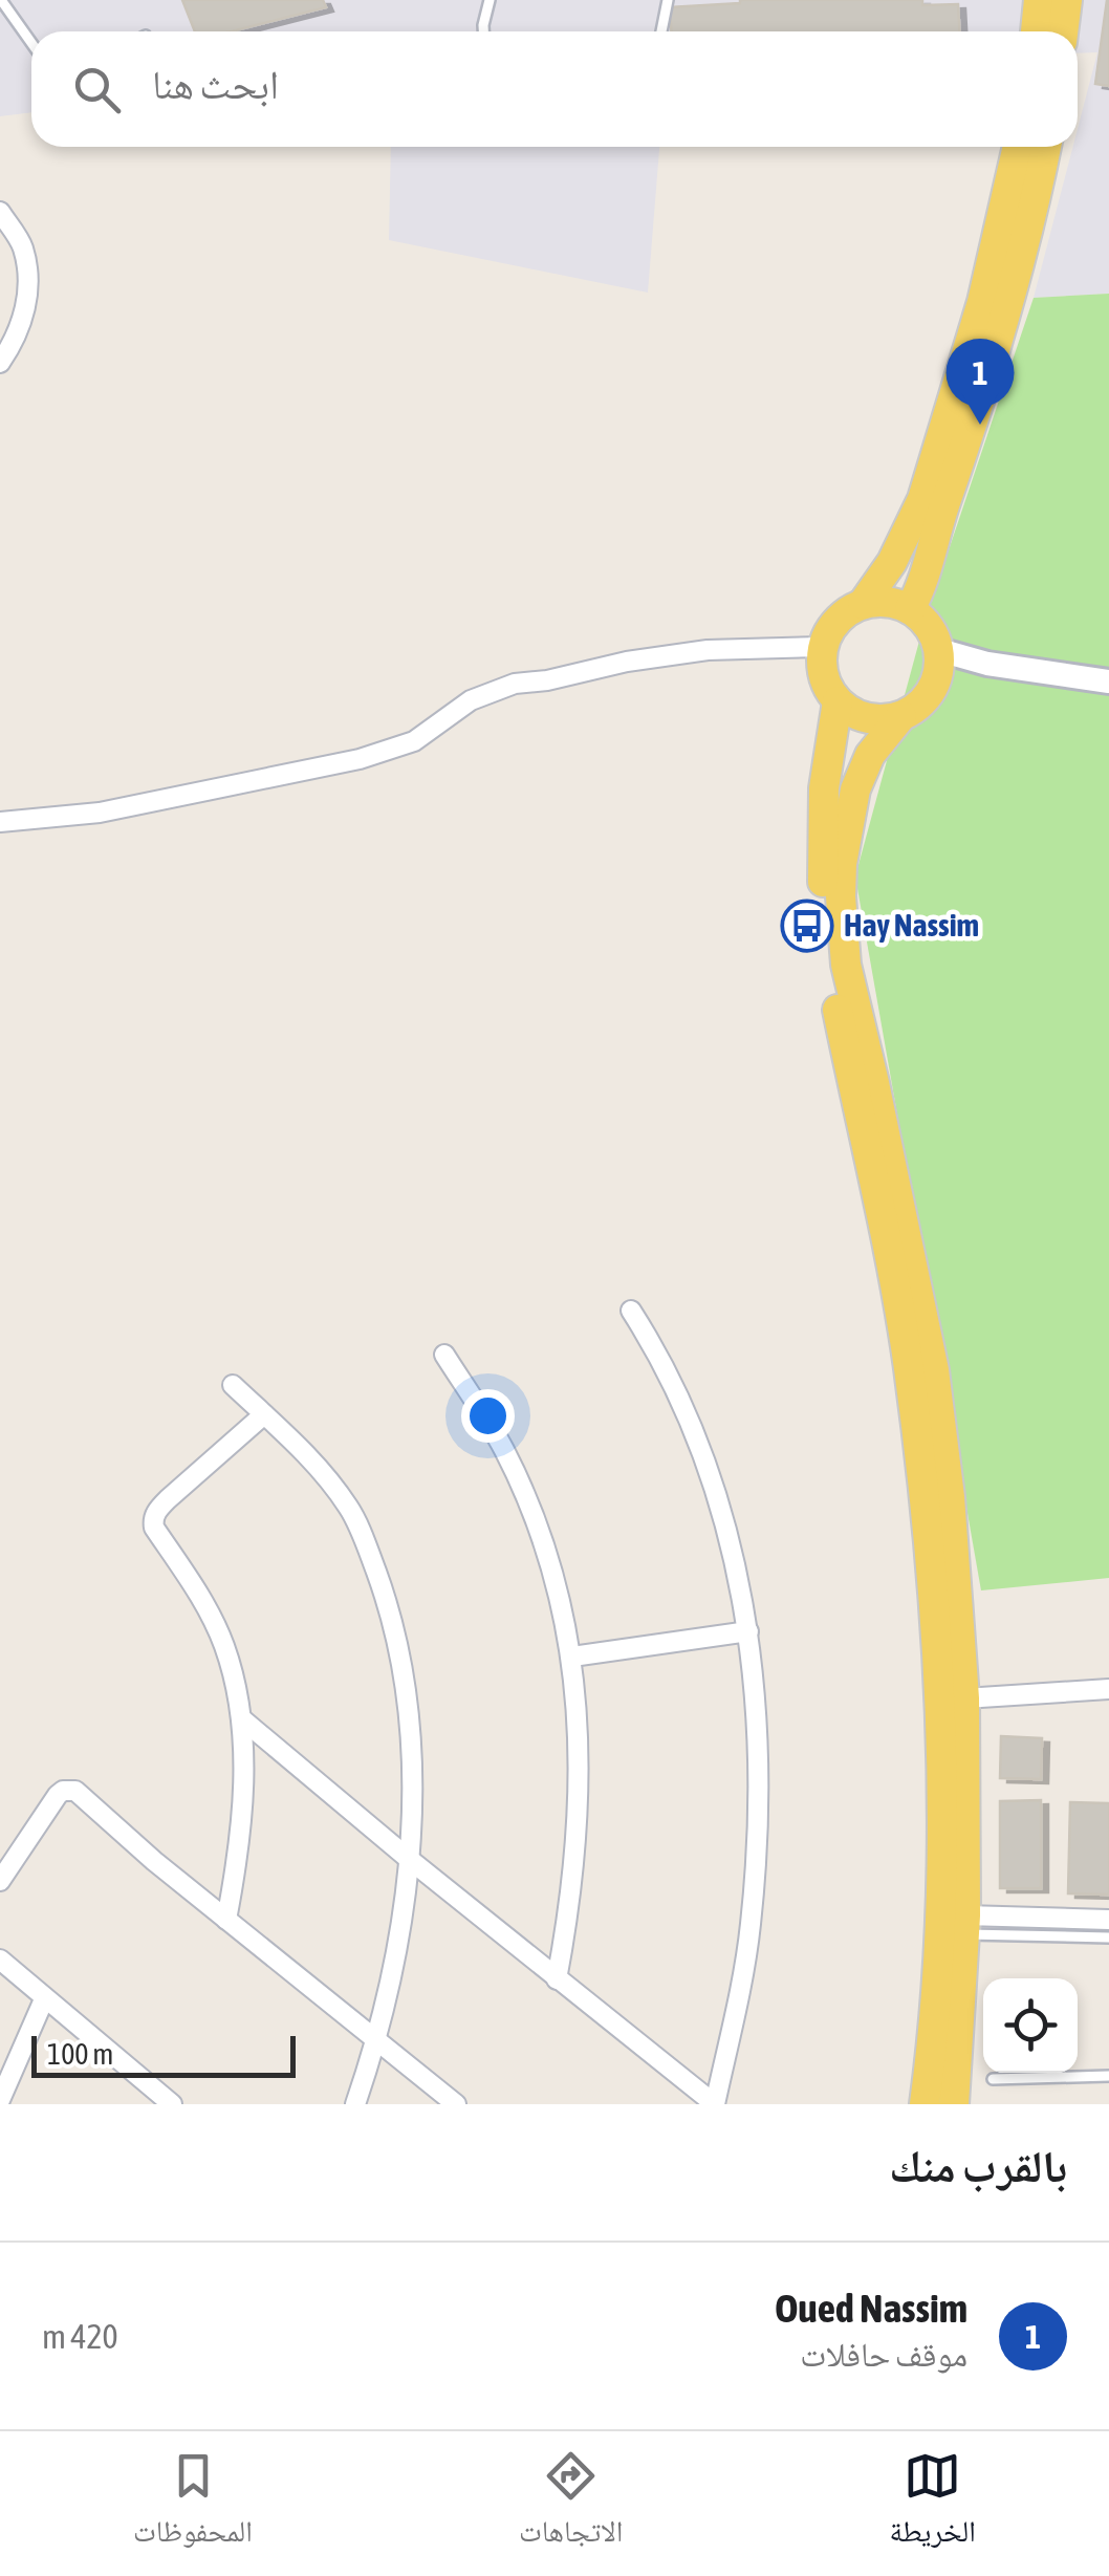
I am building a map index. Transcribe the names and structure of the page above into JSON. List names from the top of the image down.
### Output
{
  "places": {
    "bus stop": ["Hay Nassim"]
  },
  "scale_bar": "100 m",
  "page": {
    "search": "ابحث هنا",
    "pins": "1",
    "scale": "100 m",
    "heading": "بالقرب منك",
    "list": [
      {
        "mark": "1",
        "name": "Oued Nassim",
        "note": "موقف حافلات",
        "value": "420 m"
      }
    ],
    "nav": ["الخريطة", "الاتجاهات", "المحفوظات"]
  }
}
